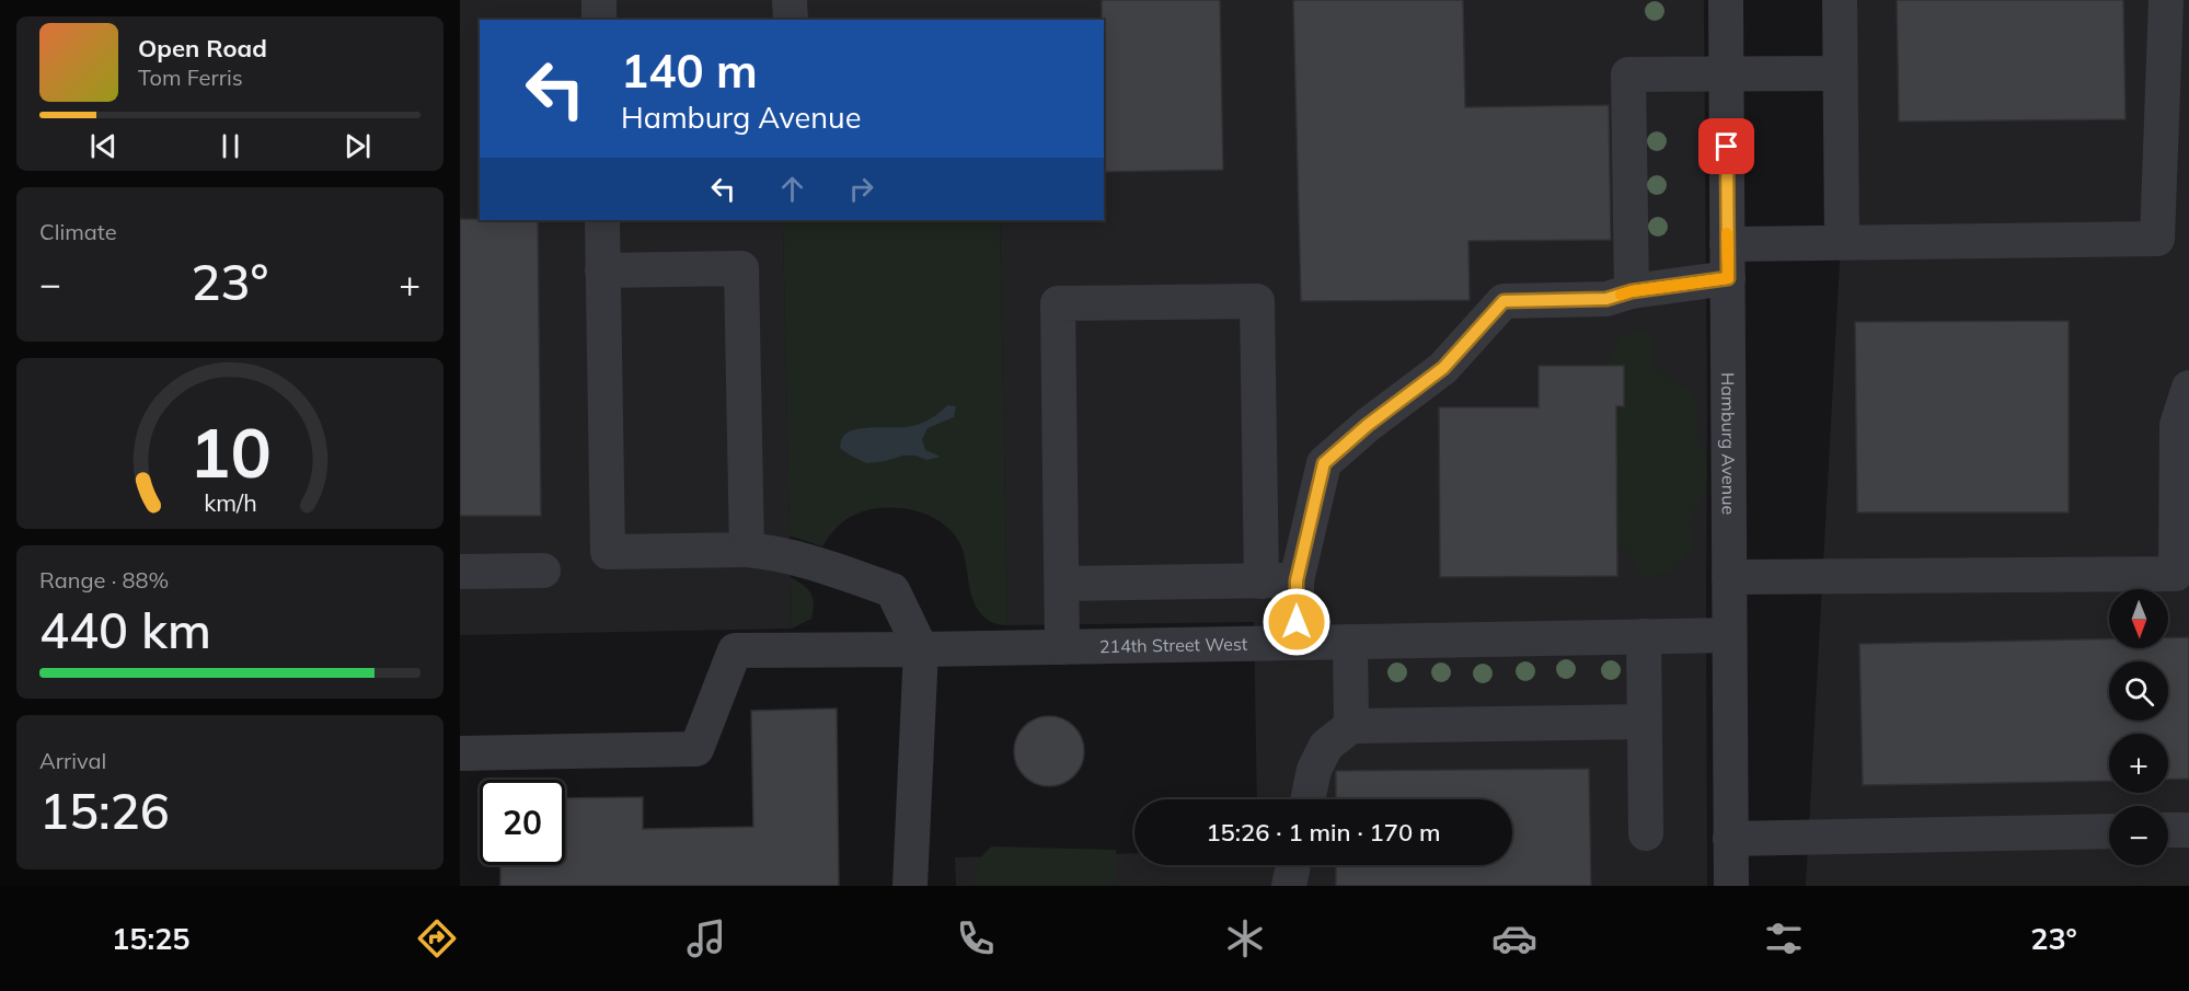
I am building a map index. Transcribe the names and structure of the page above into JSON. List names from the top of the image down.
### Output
{
  "streets": {
    "street": ["Hamburg Avenue", "214th Street West"]
  },
  "crossings": [
    ["Hamburg Avenue", "214th Street West"]
  ],
  "north": "bottom",
  "page": {
    "turn": ["140 m", "Hamburg Avenue"],
    "song": ["Open Road", "Tom Ferris"],
    "tile": [
      "Climate",
      ["Range · 88%", "440 km"],
      ["Arrival", "15:26"]
    ],
    "heat": ["−", "23°", "+"],
    "map_buttons": ["+", "−"],
    "limit": "20",
    "trip": "15:26 · 1 min · 170 m",
    "tabs": ["15:25", "23°"],
    "gauge": ["10", "km/h"]
  }
}
